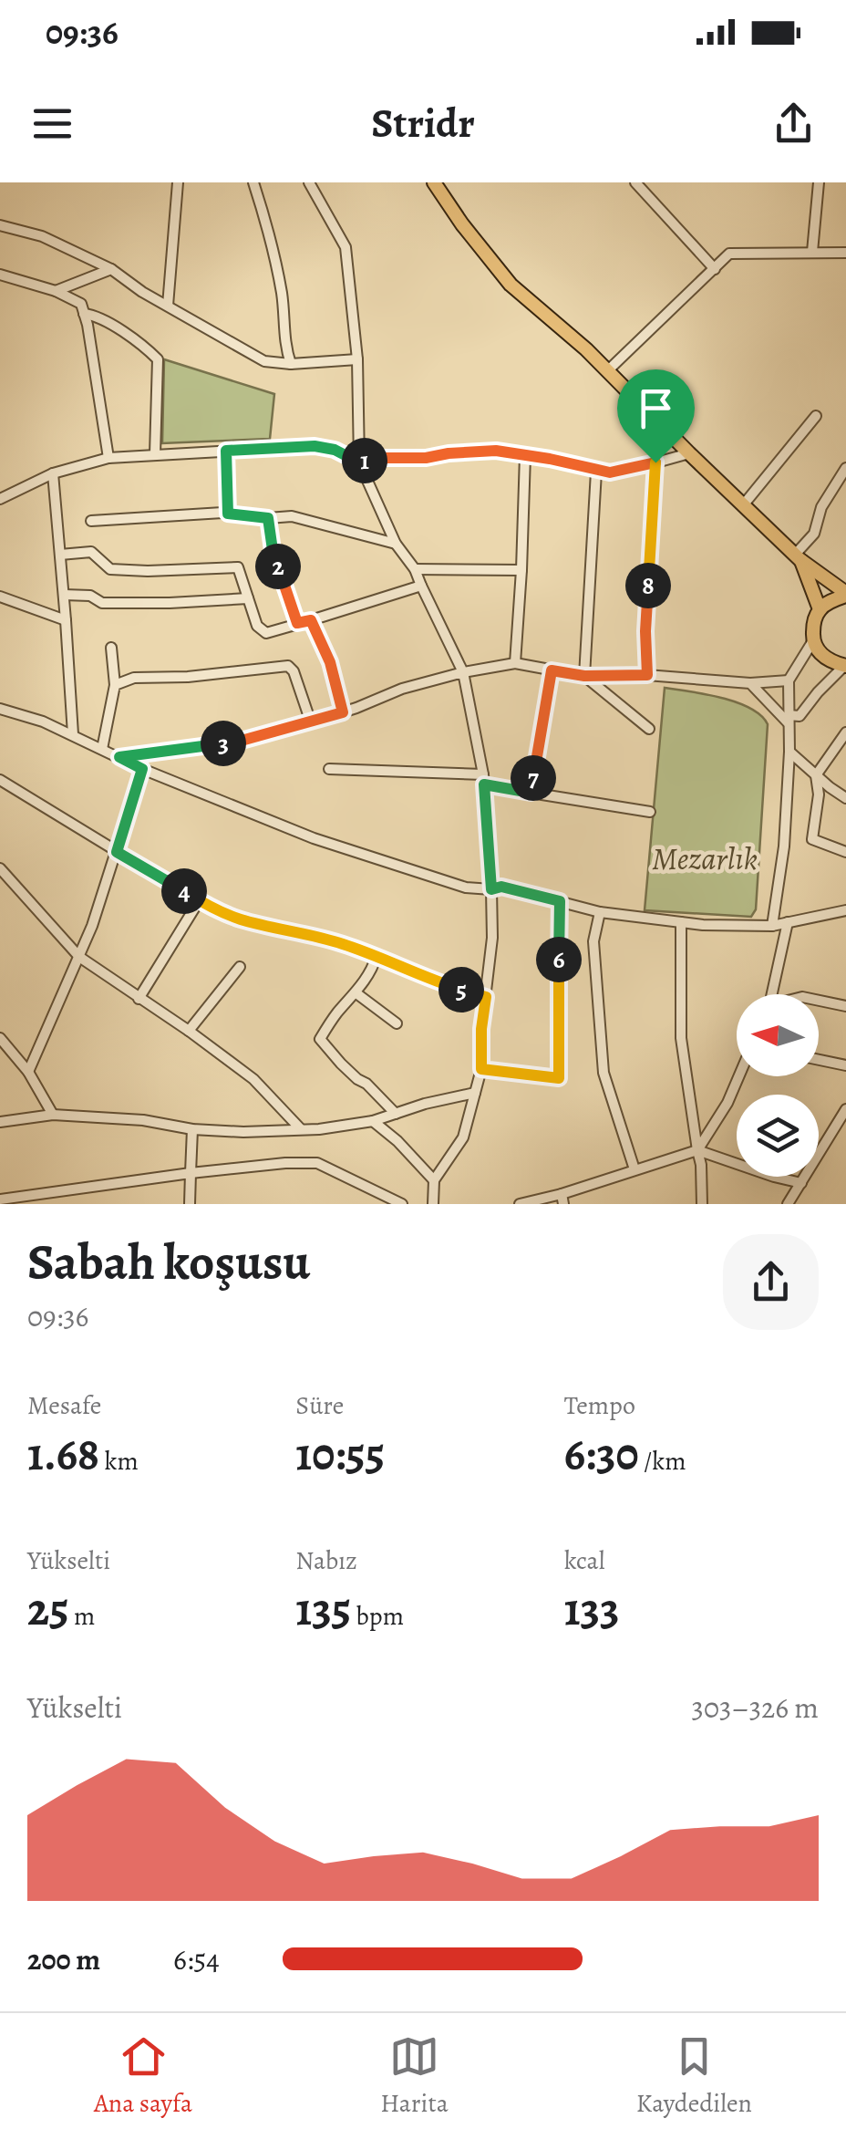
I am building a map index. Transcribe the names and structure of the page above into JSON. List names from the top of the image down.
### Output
{
  "parks": ["Mezarlık"],
  "north": "left",
  "page": {
    "status": "09:36",
    "header": "Stridr",
    "pins": [
      "1",
      "2",
      "8",
      "3",
      "7",
      "4",
      "6",
      "5"
    ],
    "heading": ["Sabah koşusu", "09:36"],
    "stats": [
      ["Mesafe", "1.68 km"],
      ["Süre", "10:55"],
      ["Tempo", "6:30 /km"],
      ["Yükselti", "25 m"],
      ["Nabız", "135 bpm"],
      ["kcal", "133"]
    ],
    "chart": ["Yükselti", "303–326 m"],
    "list": [
      {
        "name": "200 m",
        "note": "6:54"
      }
    ],
    "tabs": ["Ana sayfa", "Harita", "Kaydedilen"]
  }
}
